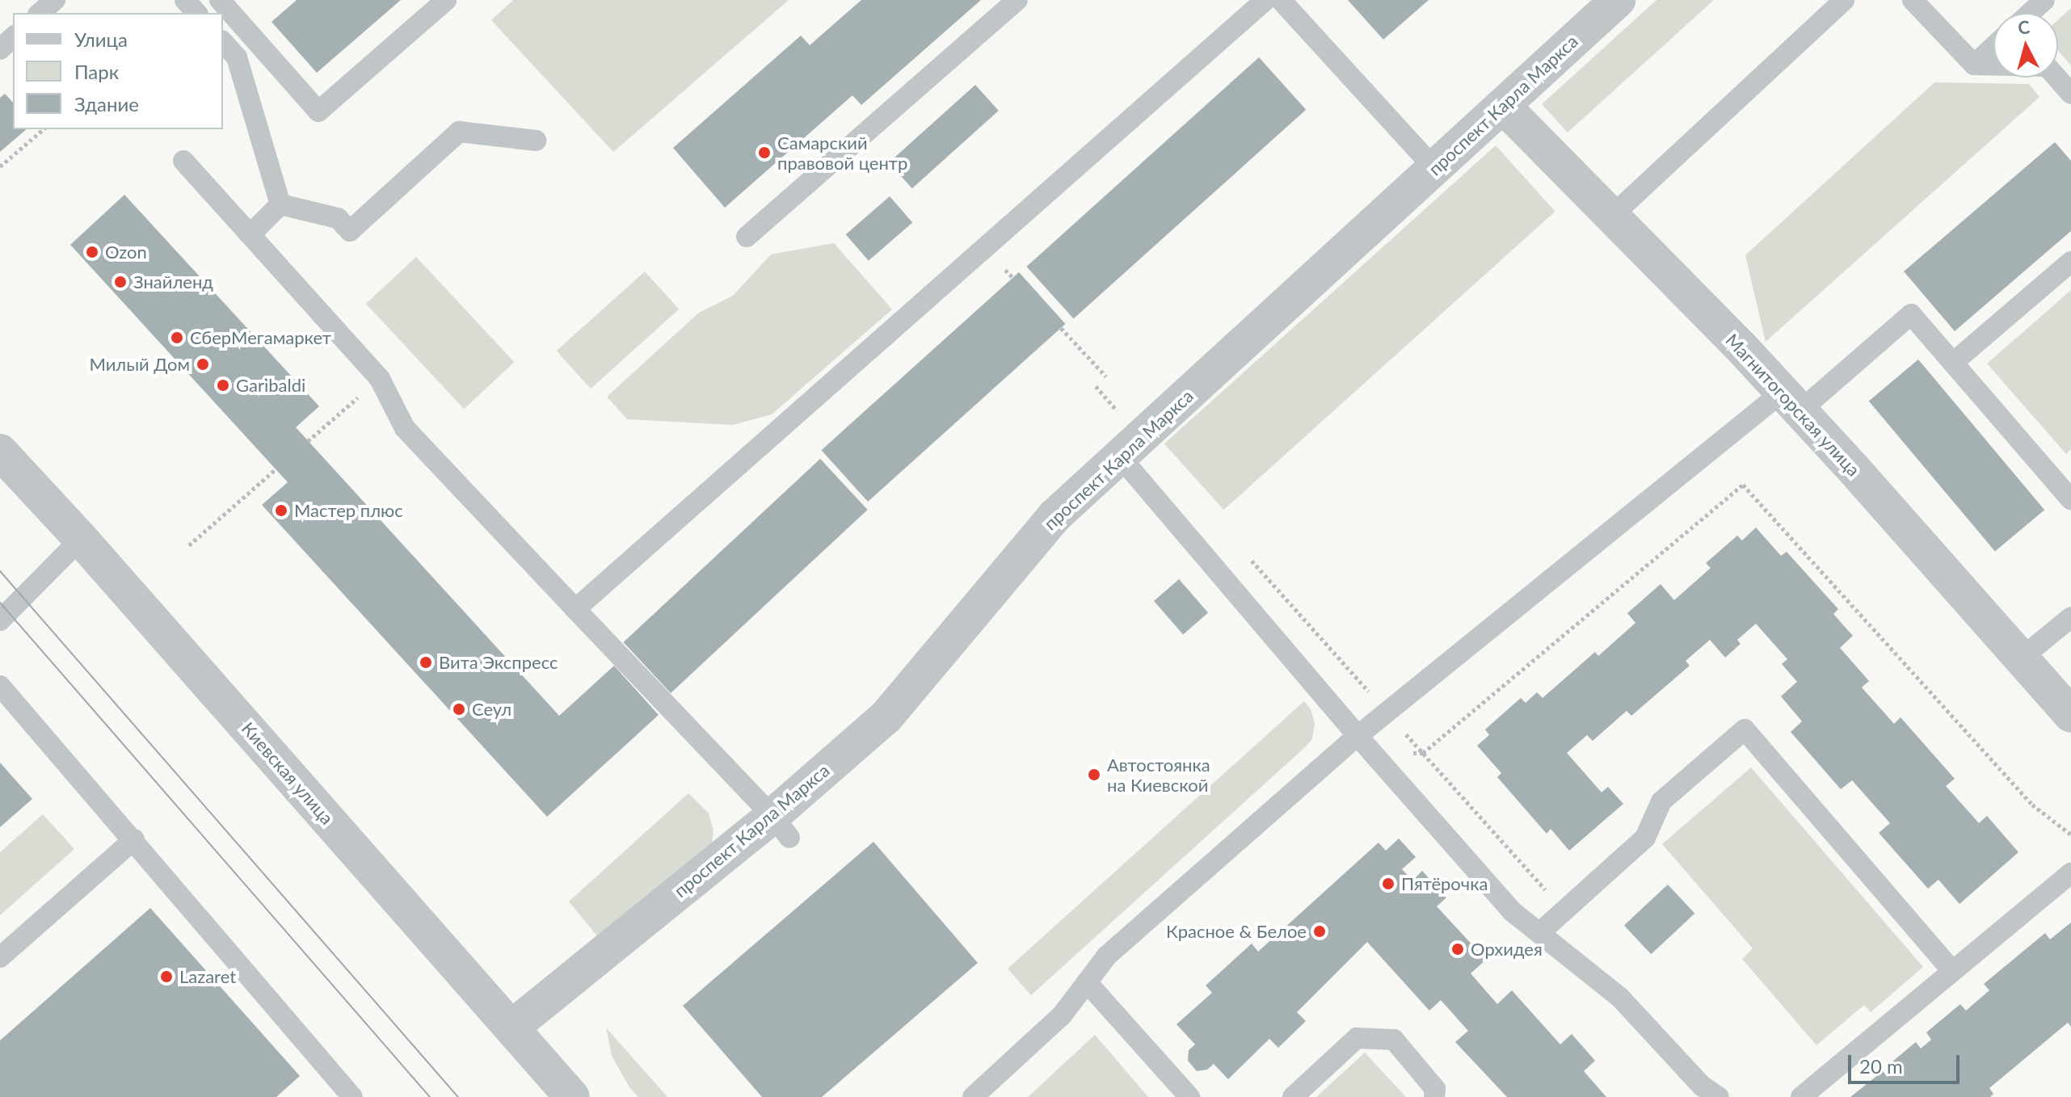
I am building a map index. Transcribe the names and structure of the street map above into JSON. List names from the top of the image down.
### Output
{
  "streets": {
    "street": ["проспект Карла Маркса", "Магнитогорская улица", "Киевская улица"]
  },
  "crossings": [
    ["проспект Карла Маркса", "Магнитогорская улица"],
    ["проспект Карла Маркса", "Киевская улица"]
  ],
  "places": [
    "Самарский правовой центр",
    "Ozon",
    "Знайленд",
    "СберМегамаркет",
    "Милый Дом",
    "Garibaldi",
    "Мастер плюс",
    "Вита Экспресс",
    "Сеул",
    "Автостоянка на Киевской",
    "Пятёрочка",
    "Красное & Белое",
    "Орхидея",
    "Lazaret"
  ],
  "legend": ["Улица", "Парк", "Здание"],
  "scale_bar": "20 m",
  "north": "top"
}
